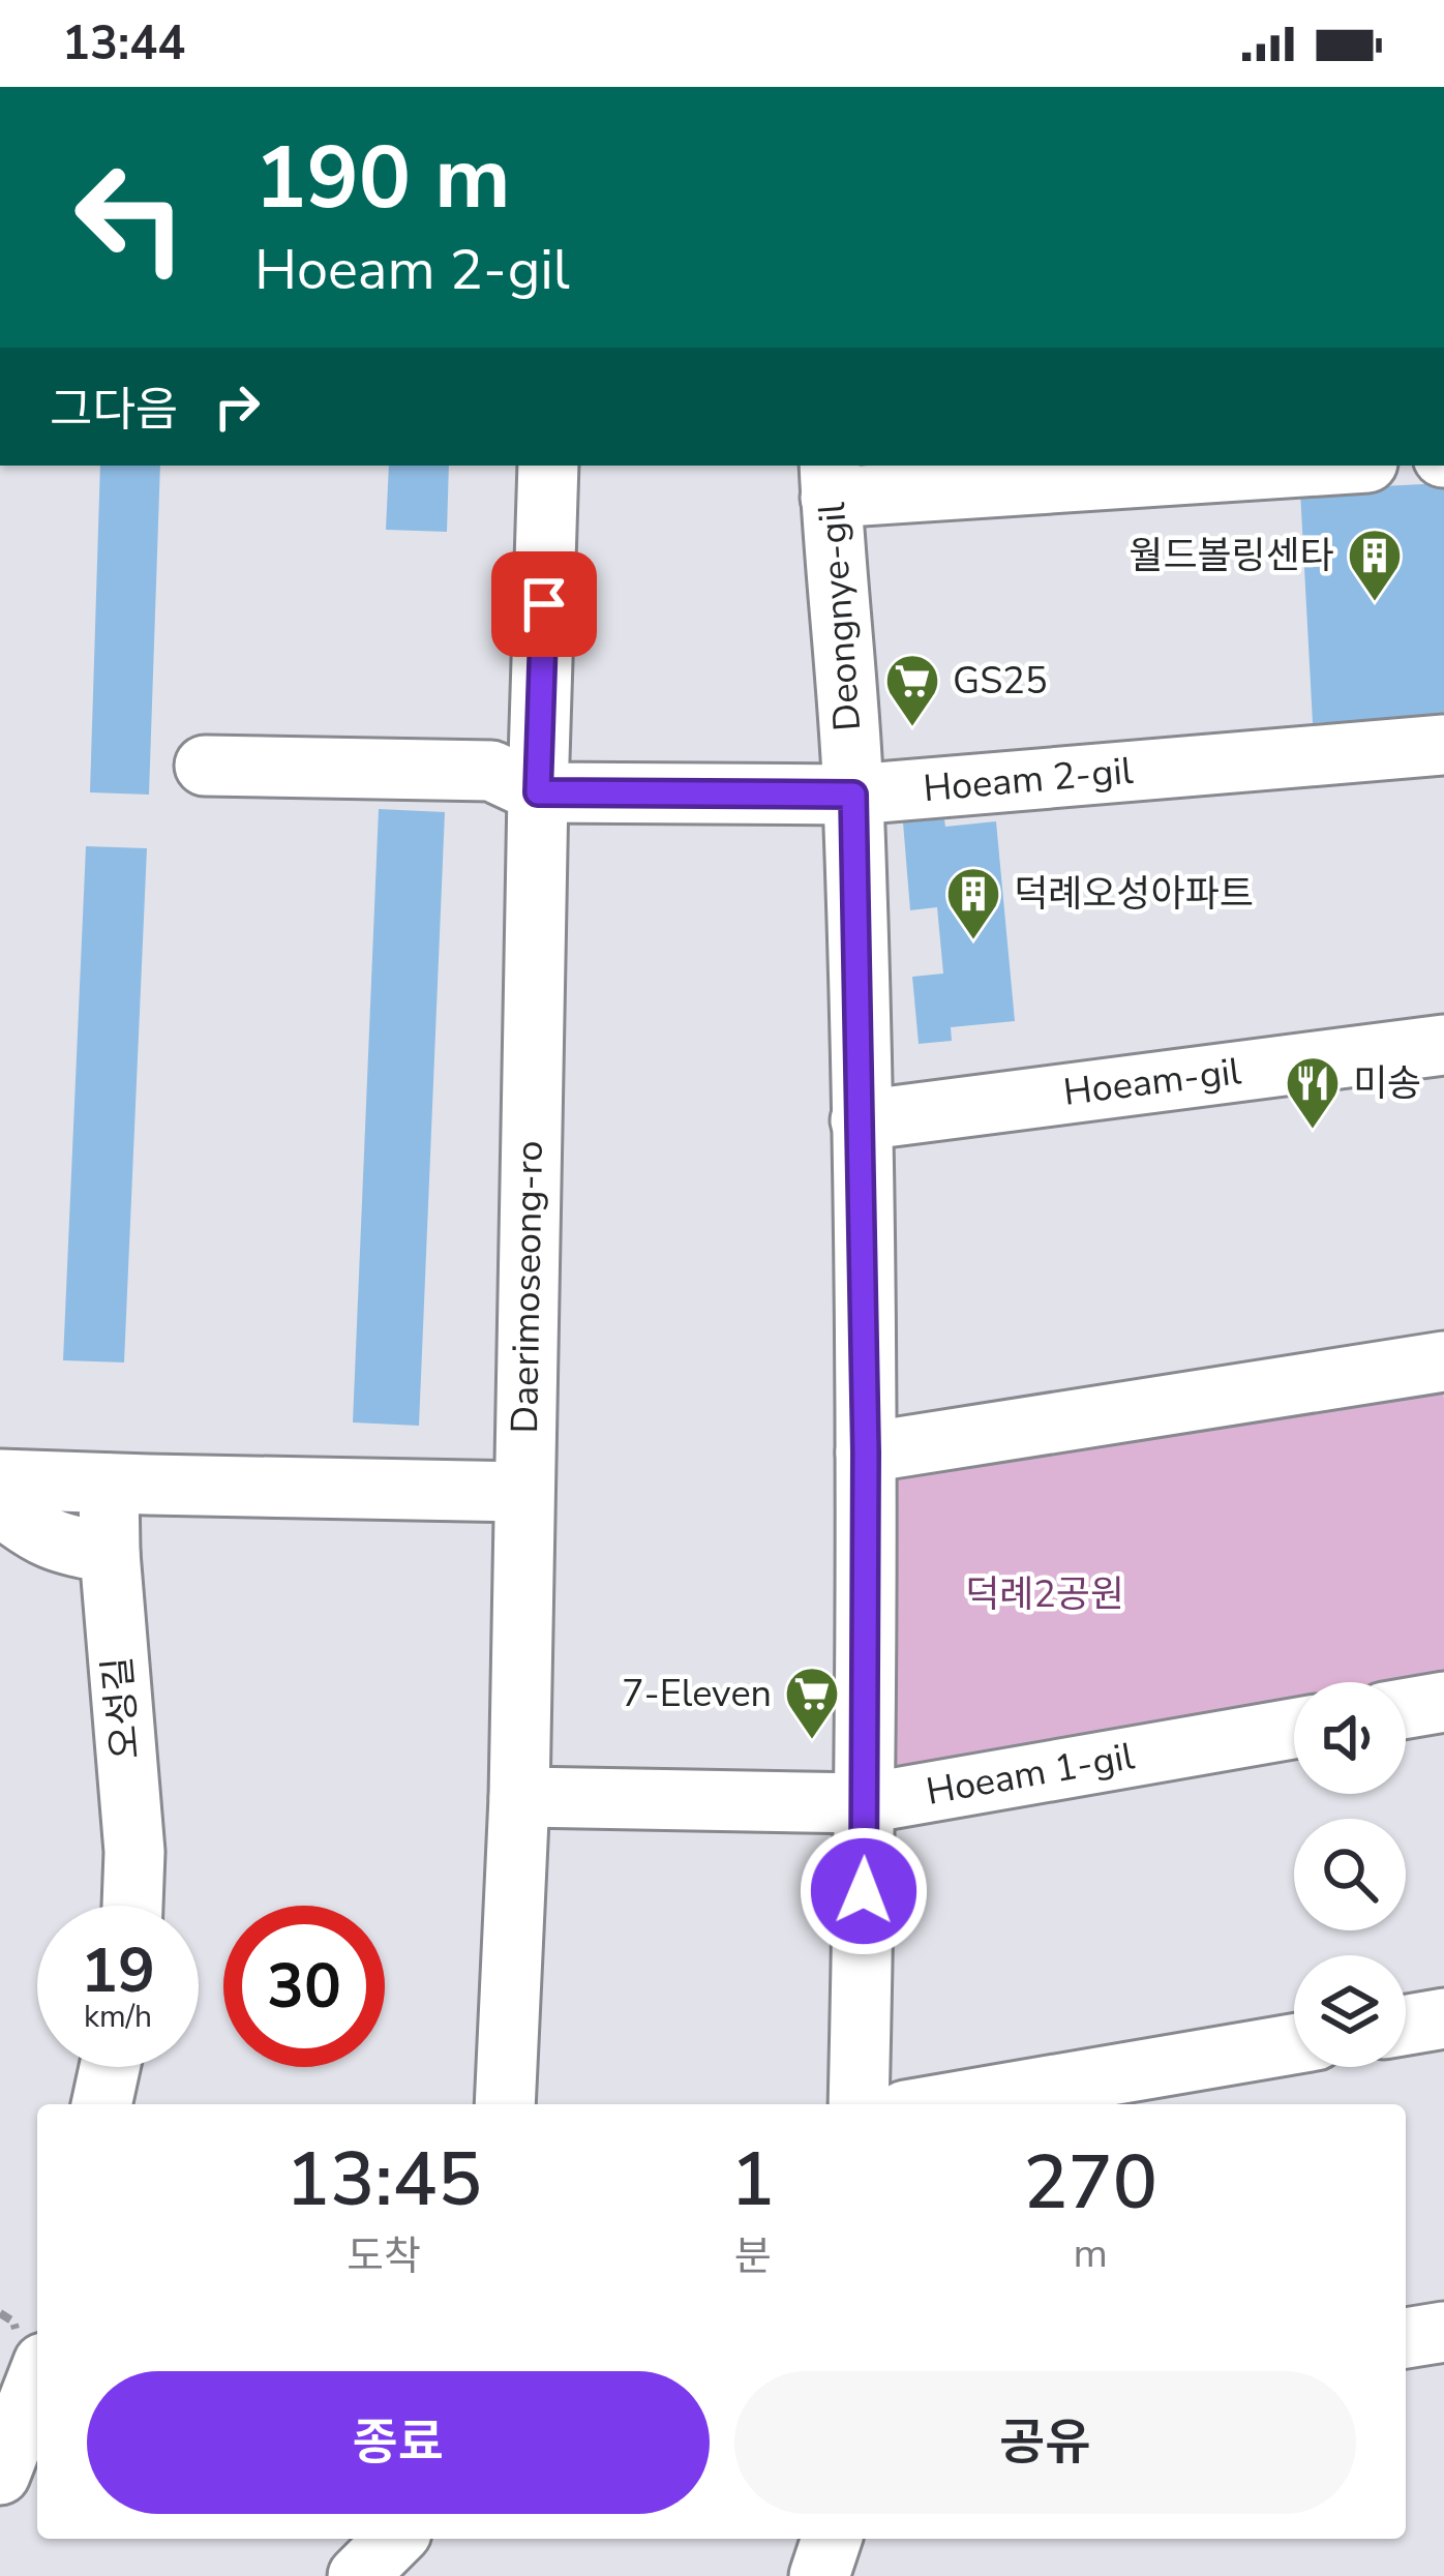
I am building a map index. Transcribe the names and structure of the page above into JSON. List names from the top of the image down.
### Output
{
  "streets": {
    "street": [
      "Deongnye-gil",
      "Hoeam 2-gil",
      "Hoeam-gil",
      "Daerimoseong-ro",
      "오성길",
      "Hoeam 1-gil"
    ]
  },
  "crossings": [
    ["Deongnye-gil", "Hoeam 2-gil"],
    ["Deongnye-gil", "Hoeam-gil"],
    ["Deongnye-gil", "Hoeam 1-gil"],
    ["Hoeam 2-gil", "Daerimoseong-ro"],
    ["Daerimoseong-ro", "Hoeam 1-gil"]
  ],
  "parks": ["덕례2공원"],
  "places": {
    "building": ["월드볼링센타", "덕례오성아파트"],
    "supermarket": ["GS25", "7-Eleven"],
    "restaurant": ["미송"]
  },
  "page": {
    "status": "13:44",
    "turn": ["190 m", "Hoeam 2-gil"],
    "then": "그다음",
    "speed": "19 km/h",
    "limit": "30",
    "eta": [
      "13:45",
      "도착",
      "1",
      "분",
      "270",
      "m"
    ],
    "buttons": ["종료", "공유"]
  }
}
